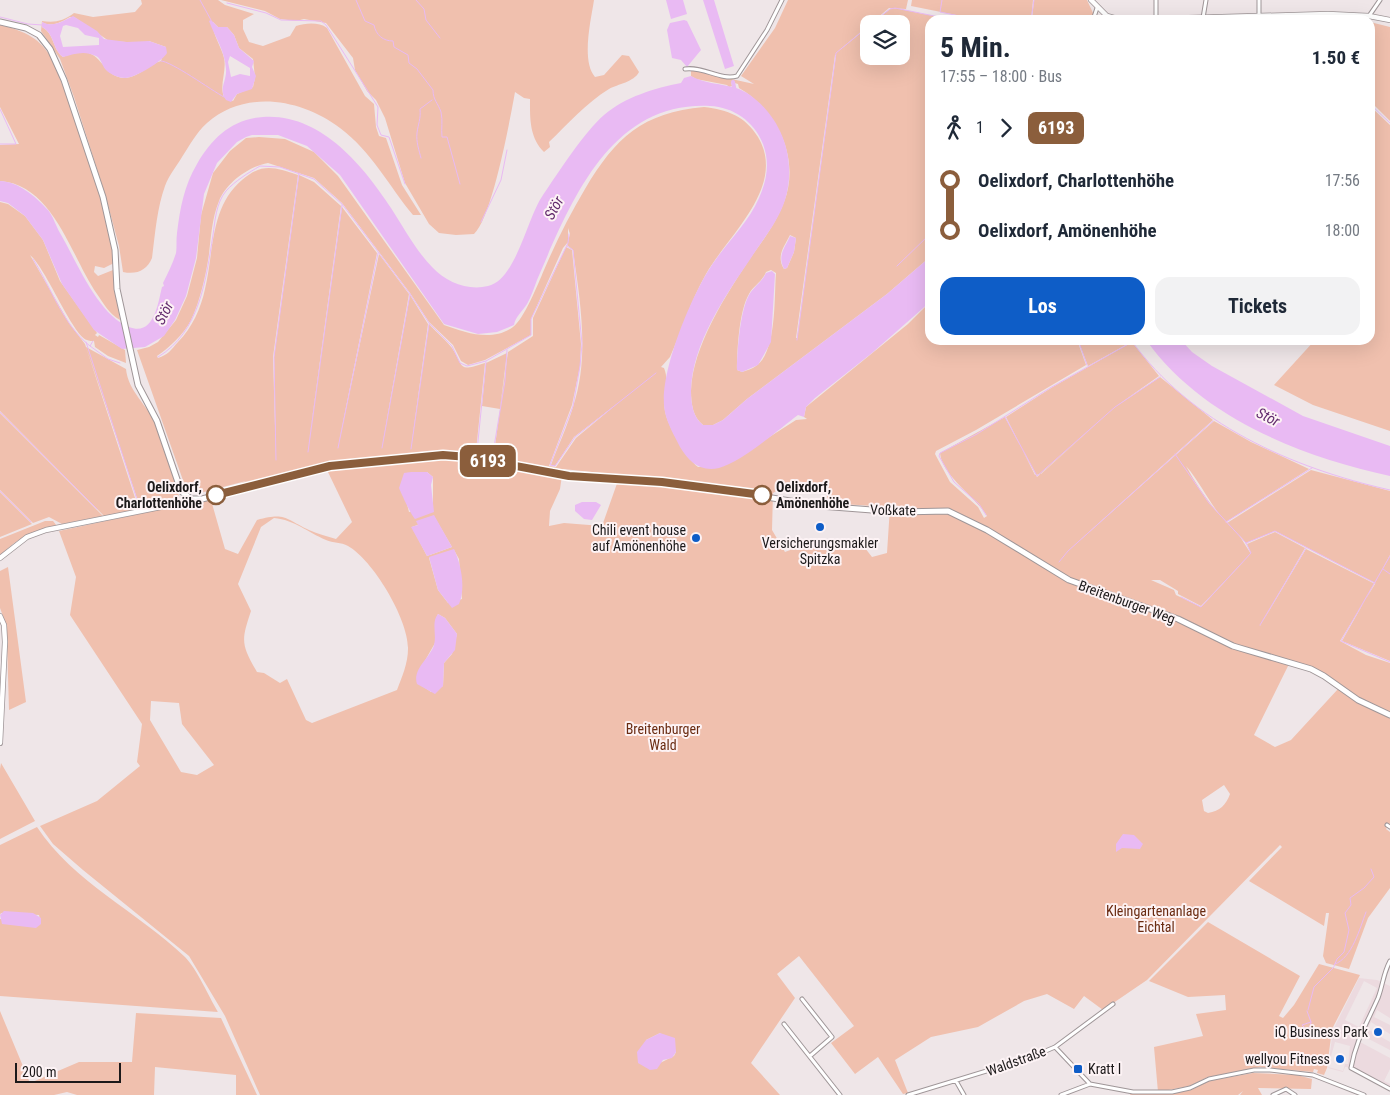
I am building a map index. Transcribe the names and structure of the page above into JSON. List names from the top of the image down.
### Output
{
  "streets": {
    "main road": ["Voßkate", "Breitenburger Weg"],
    "street": ["Waldstraße"]
  },
  "crossings": [
    ["Voßkate", "Breitenburger Weg"]
  ],
  "water": ["Stör"],
  "parks": ["Breitenburger Wald", "Kleingartenanlage Eichtal"],
  "places": {
    "other": [
      "Oelixdorf, Charlottenhöhe",
      "Oelixdorf, Amönenhöhe",
      "Versicherungsmakler Spitzka",
      "Chili event house auf Amönenhöhe",
      "iQ Business Park",
      "wellyou Fitness"
    ],
    "transit": ["Kratt I"]
  },
  "lines": ["bus line 6193"],
  "scale_bar": "200 m",
  "page": {
    "on_map": "6193",
    "heading": ["5 Min.", "17:55 – 18:00 · Bus", "1.50 €"],
    "legs": ["1", "6193"],
    "list": [
      {
        "name": "Oelixdorf, Charlottenhöhe",
        "value": "17:56"
      },
      {
        "name": "Oelixdorf, Amönenhöhe",
        "value": "18:00"
      }
    ],
    "buttons": ["Los", "Tickets"],
    "scale": "200 m"
  }
}
